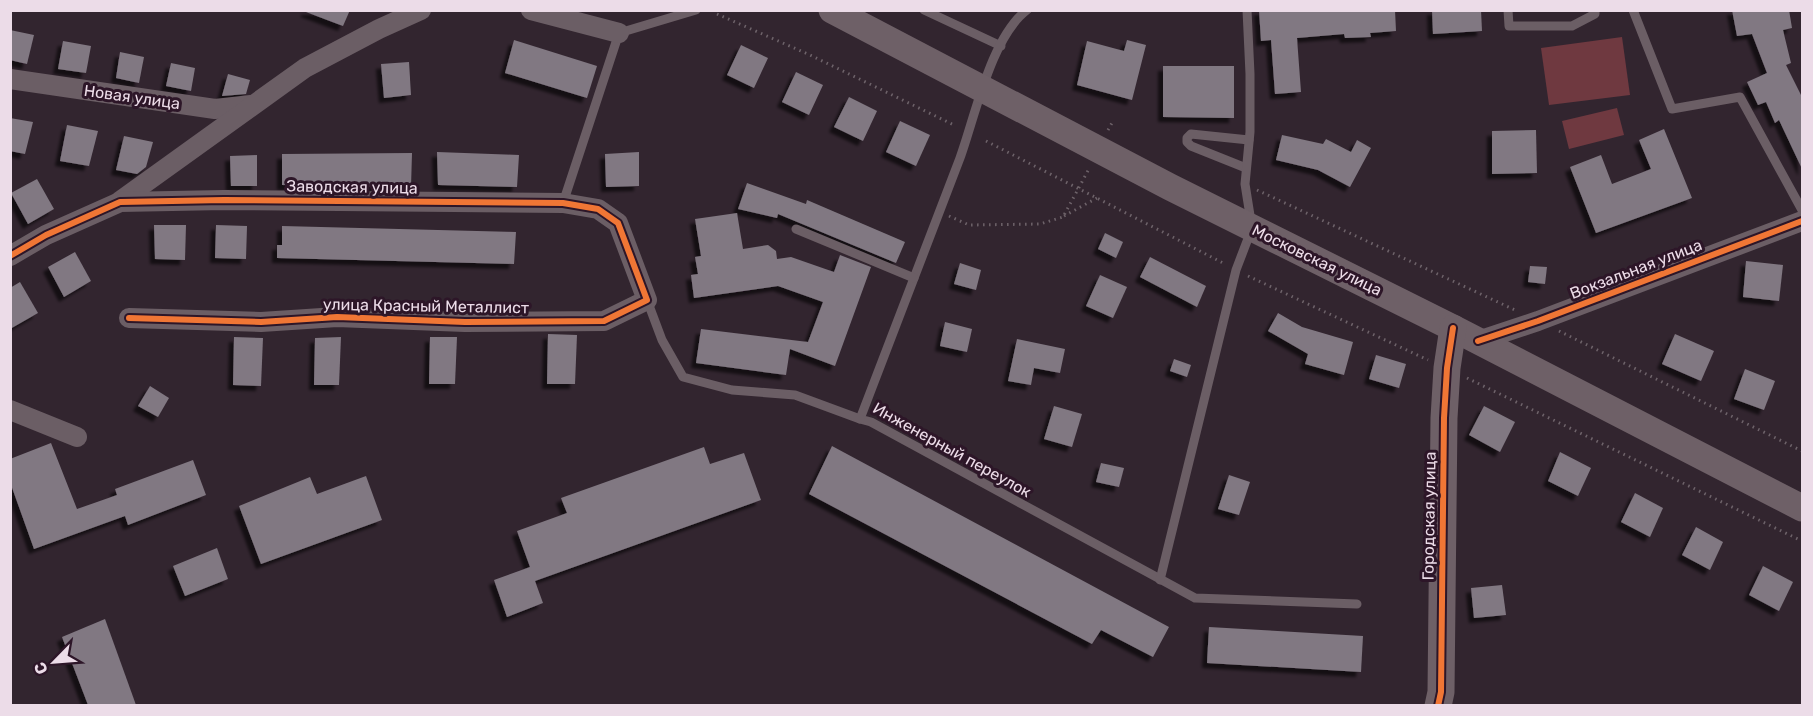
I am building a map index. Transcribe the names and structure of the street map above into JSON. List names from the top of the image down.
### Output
{
  "streets": {
    "main road": ["Московская улица", "Городская улица"],
    "street": [
      "Новая улица",
      "Заводская улица",
      "Вокзальная улица",
      "улица Красный Металлист"
    ],
    "lane": ["Инженерный переулок"]
  },
  "crossings": [
    ["Заводская улица", "улица Красный Металлист"],
    ["Московская улица", "Вокзальная улица"],
    ["Московская улица", "Инженерный переулок"],
    ["Московская улица", "Городская улица"]
  ],
  "north": "bottom left"
}
